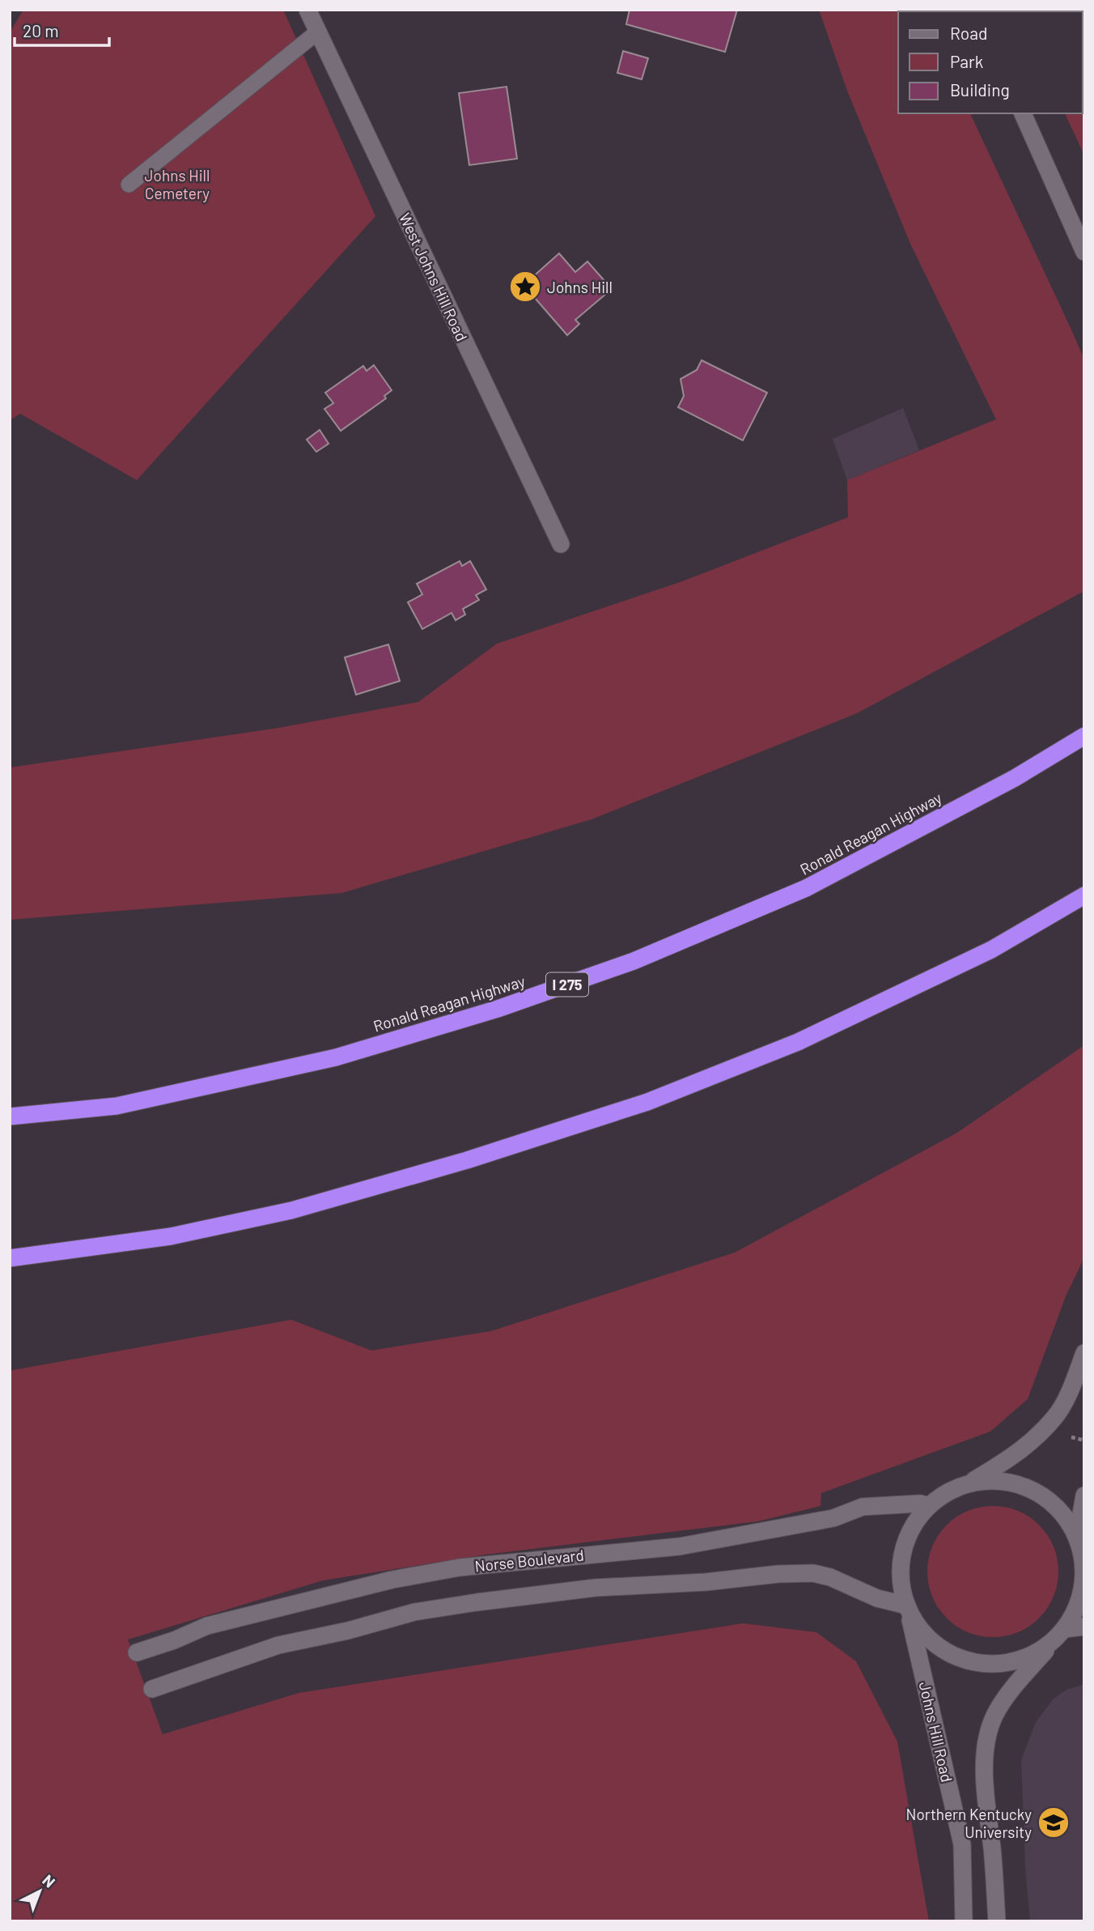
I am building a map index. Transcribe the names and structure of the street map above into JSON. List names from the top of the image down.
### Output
{
  "streets": {
    "highway": ["Ronald Reagan Highway", "I 275"],
    "street": ["West Johns Hill Road", "Norse Boulevard", "Johns Hill Road"]
  },
  "crossings": [
    ["Norse Boulevard", "Johns Hill Road"]
  ],
  "parks": ["Johns Hill Cemetery"],
  "places": {
    "place": ["Johns Hill"],
    "school or university": ["Northern Kentucky University"]
  },
  "legend": ["Road", "Park", "Building"],
  "scale_bar": "20 m",
  "north": "top right"
}
